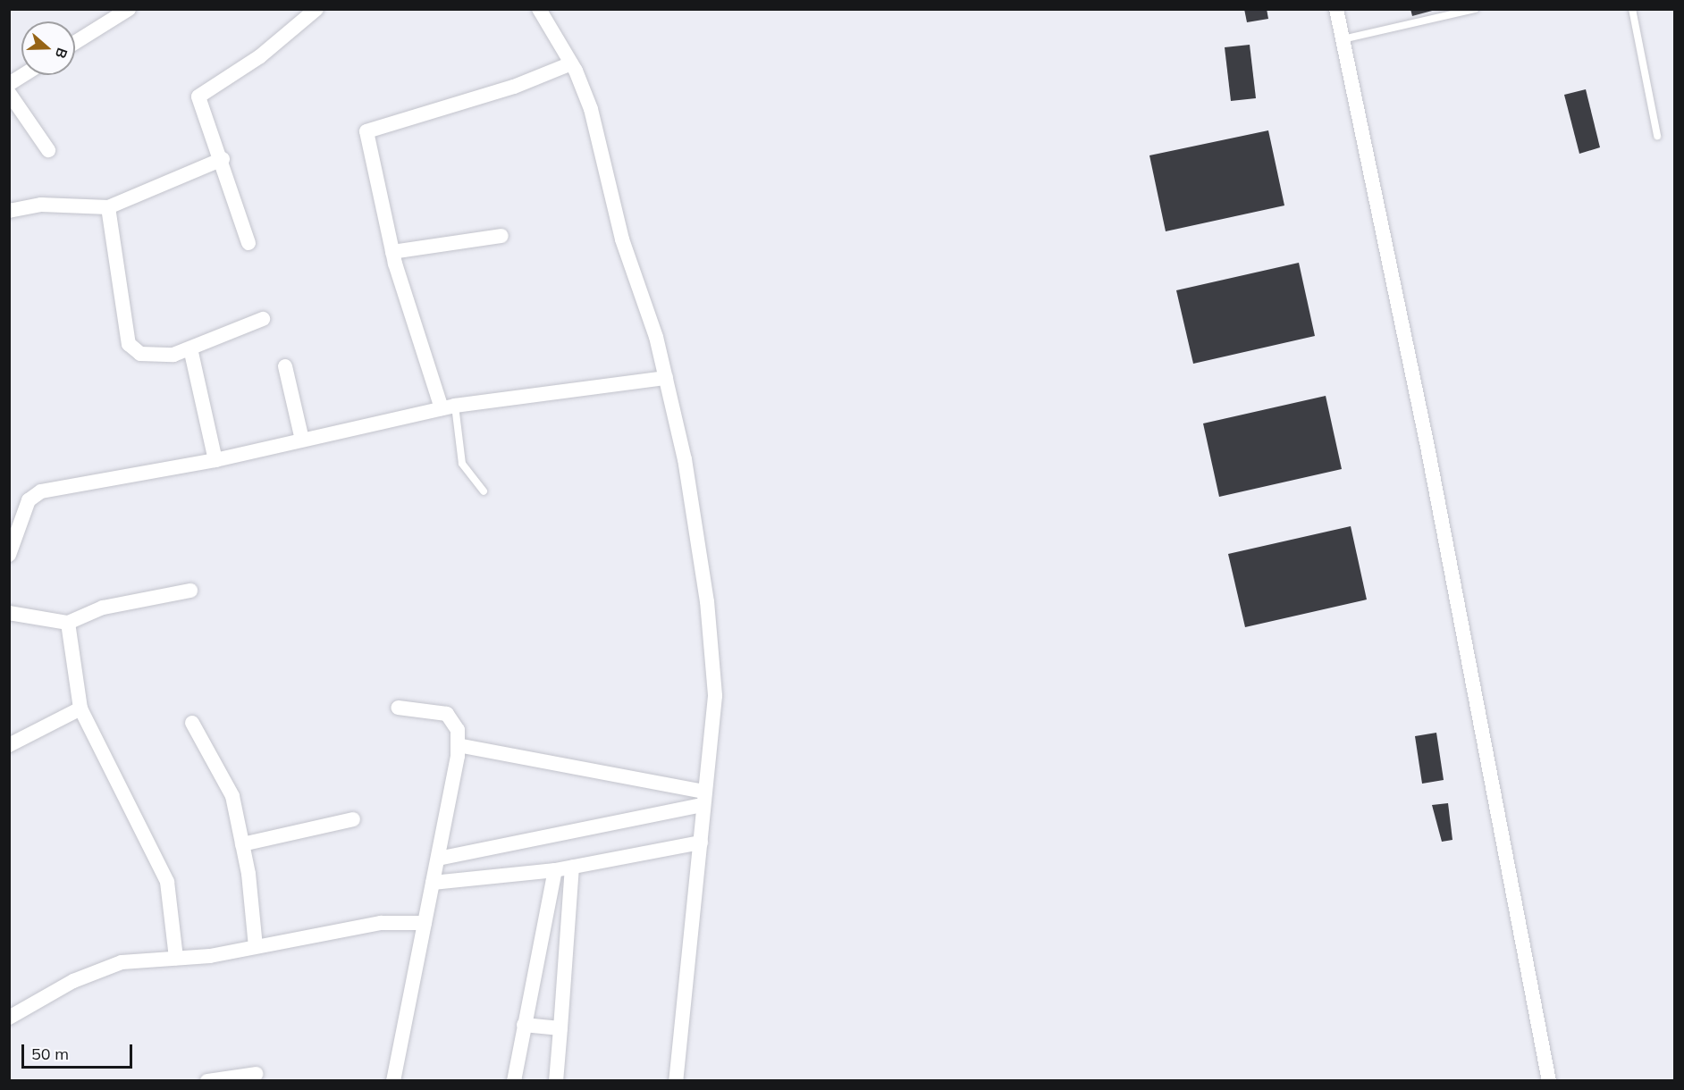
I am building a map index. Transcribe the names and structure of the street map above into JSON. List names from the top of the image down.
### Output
{
  "scale_bar": "50 m",
  "north": "right"
}
